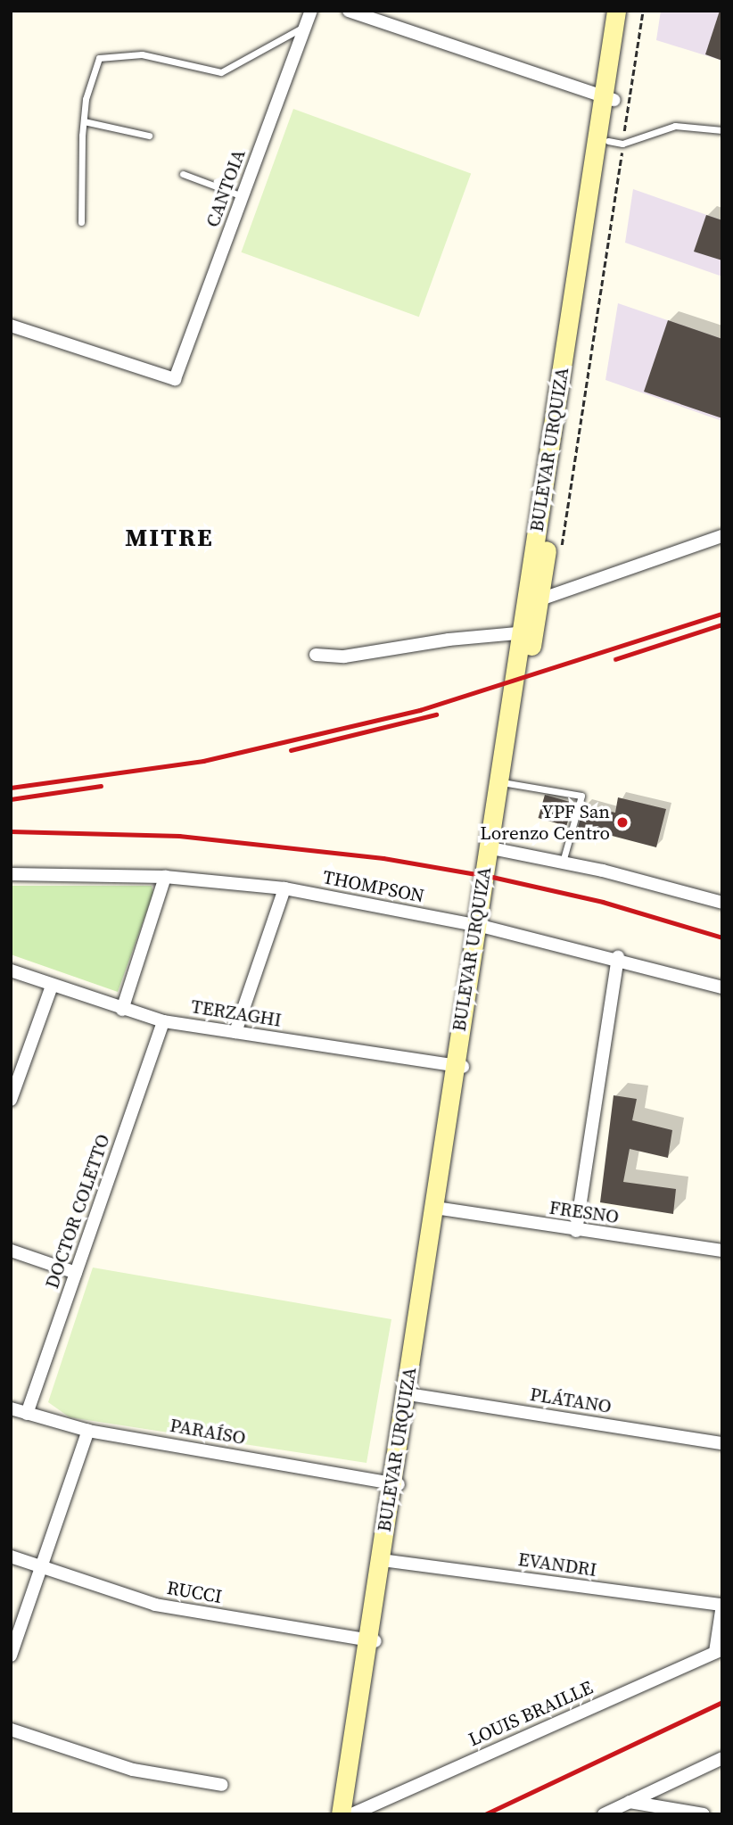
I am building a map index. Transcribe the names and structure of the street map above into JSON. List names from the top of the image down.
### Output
{
  "streets": {
    "main road": ["BULEVAR URQUIZA"],
    "street": [
      "CANTOIA",
      "THOMPSON",
      "TERZAGHI",
      "DOCTOR COLETTO",
      "FRESNO",
      "PLÁTANO",
      "PARAÍSO",
      "EVANDRI",
      "RUCCI",
      "LOUIS BRAILLE"
    ]
  },
  "crossings": [
    ["BULEVAR URQUIZA", "THOMPSON"],
    ["BULEVAR URQUIZA", "TERZAGHI"],
    ["BULEVAR URQUIZA", "FRESNO"],
    ["BULEVAR URQUIZA", "PLÁTANO"],
    ["BULEVAR URQUIZA", "PARAÍSO"],
    ["BULEVAR URQUIZA", "EVANDRI"],
    ["BULEVAR URQUIZA", "RUCCI"],
    ["BULEVAR URQUIZA", "LOUIS BRAILLE"],
    ["TERZAGHI", "DOCTOR COLETTO"],
    ["DOCTOR COLETTO", "PARAÍSO"]
  ],
  "districts": ["MITRE"],
  "places": ["YPF San Lorenzo Centro"]
}
